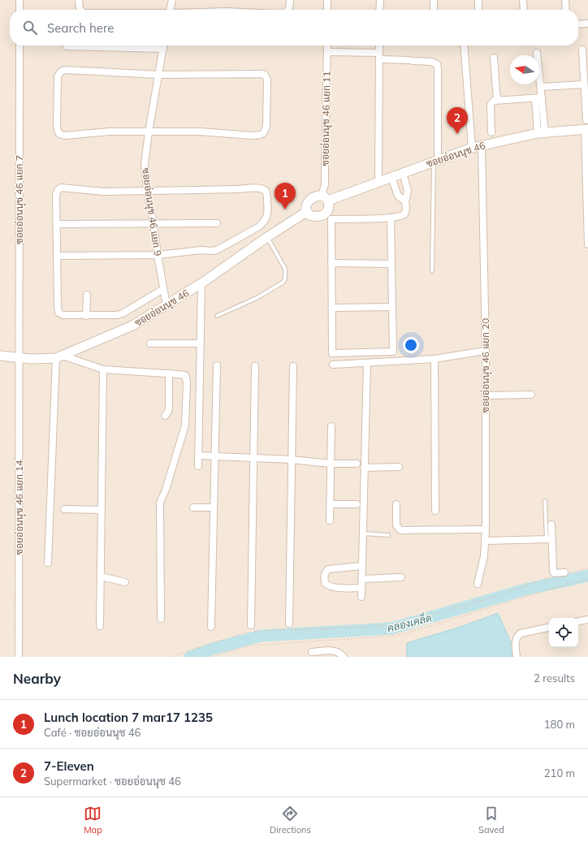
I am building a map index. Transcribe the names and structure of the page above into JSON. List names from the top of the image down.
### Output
{
  "streets": {
    "street": [
      "ซอยอ่อนนุช 46 แยก 11",
      "ซอยอ่อนนุช 46",
      "ซอยอ่อนนุช 46 แยก 7",
      "ซอยอ่อนนุช 46 แยก 9",
      "ซอยอ่อนนุช 46 แยก 20",
      "ซอยอ่อนนุช 46 แยก 14"
    ]
  },
  "crossings": [
    ["ซอยอ่อนนุช 46 แยก 11", "ซอยอ่อนนุช 46"],
    ["ซอยอ่อนนุช 46", "ซอยอ่อนนุช 46 แยก 7"],
    ["ซอยอ่อนนุช 46", "ซอยอ่อนนุช 46 แยก 9"],
    ["ซอยอ่อนนุช 46", "ซอยอ่อนนุช 46 แยก 20"],
    ["ซอยอ่อนนุช 46", "ซอยอ่อนนุช 46 แยก 14"],
    ["ซอยอ่อนนุช 46 แยก 7", "ซอยอ่อนนุช 46 แยก 14"]
  ],
  "water": ["คลองเคล็ด"],
  "north": "left",
  "page": {
    "search": "Search here",
    "pins": ["2", "1"],
    "heading": ["Nearby", "2 results"],
    "list": [
      {
        "mark": "1",
        "name": "Lunch location 7 mar17 1235",
        "note": "Café · ซอยอ่อนนุช 46",
        "value": "180 m"
      },
      {
        "mark": "2",
        "name": "7-Eleven",
        "note": "Supermarket · ซอยอ่อนนุช 46",
        "value": "210 m"
      }
    ],
    "nav": ["Map", "Directions", "Saved"]
  }
}
